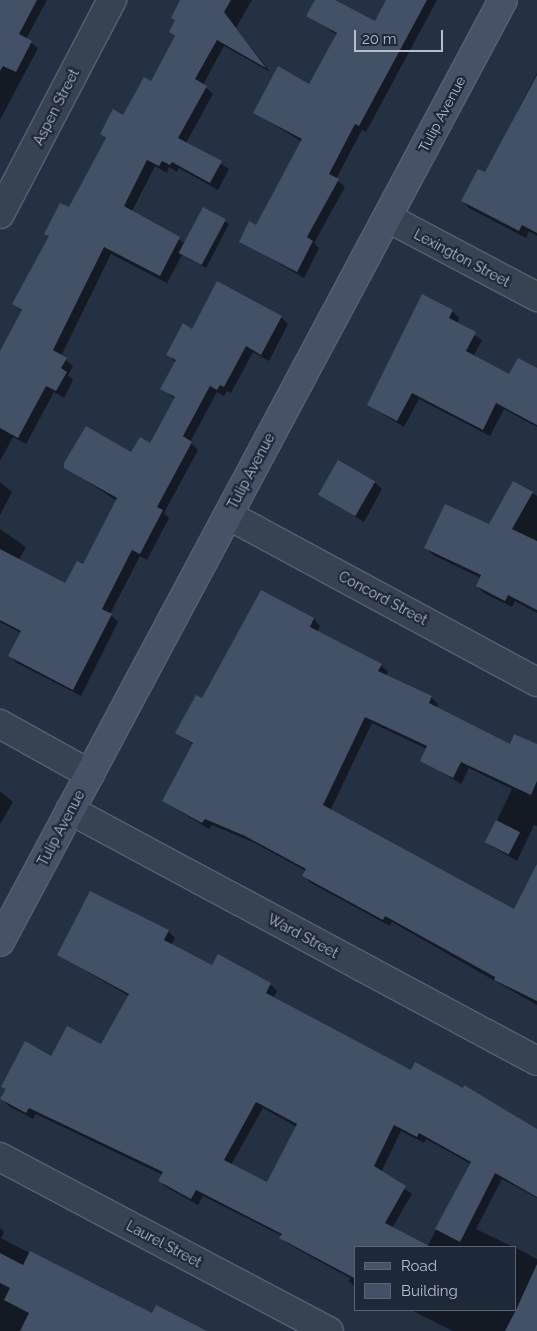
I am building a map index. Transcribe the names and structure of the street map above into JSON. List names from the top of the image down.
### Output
{
  "streets": {
    "main road": ["Tulip Avenue"],
    "street": [
      "Aspen Street",
      "Lexington Street",
      "Concord Street",
      "Ward Street",
      "Laurel Street"
    ]
  },
  "crossings": [
    ["Tulip Avenue", "Lexington Street"],
    ["Tulip Avenue", "Concord Street"],
    ["Tulip Avenue", "Ward Street"]
  ],
  "legend": ["Road", "Building"],
  "scale_bar": "20 m"
}
